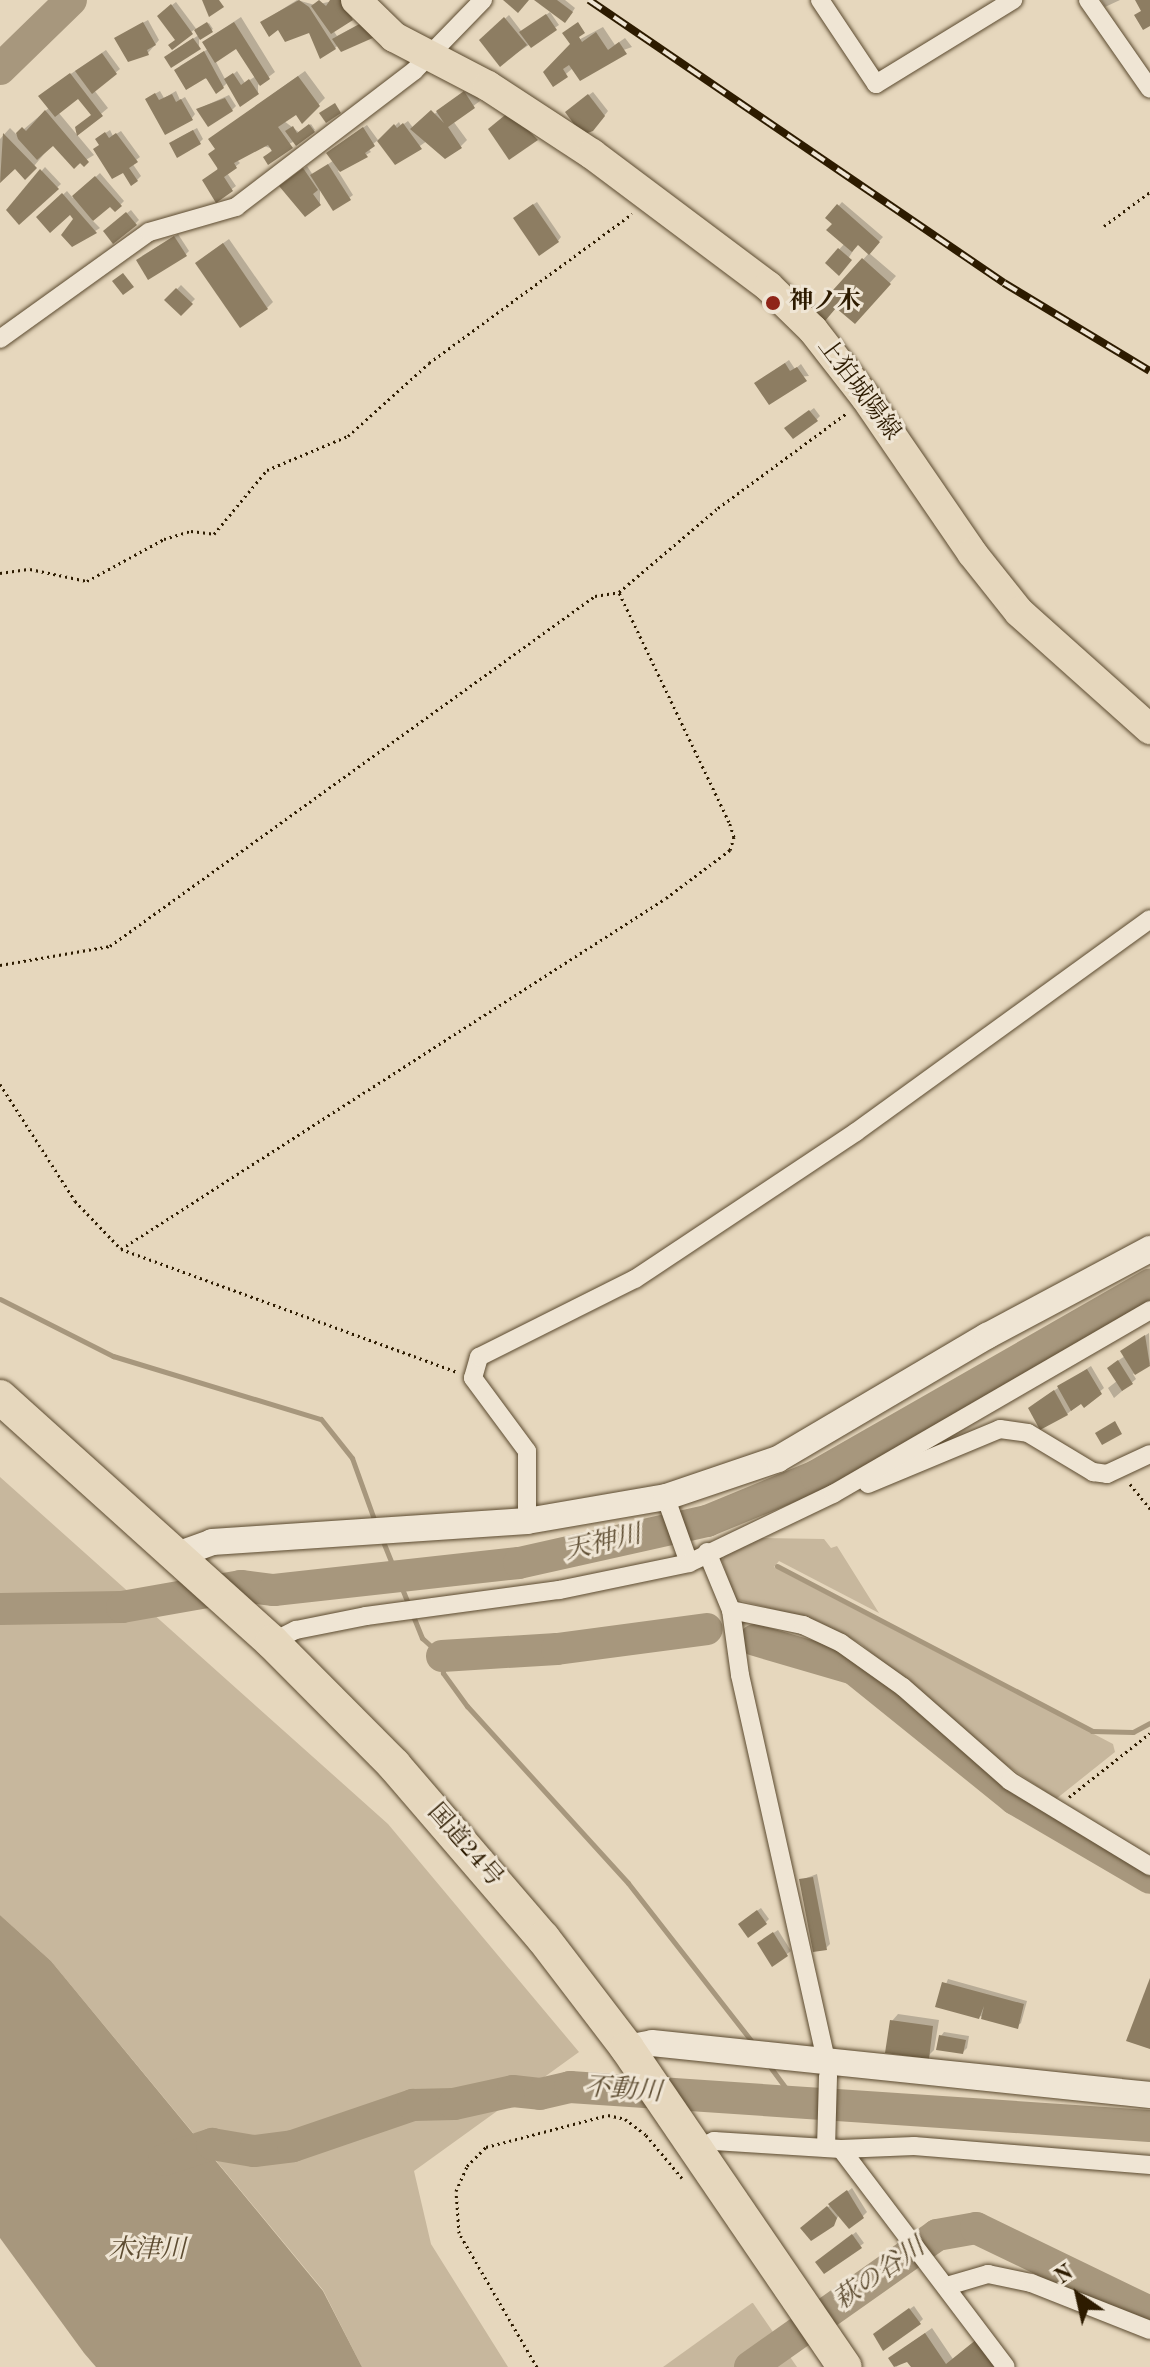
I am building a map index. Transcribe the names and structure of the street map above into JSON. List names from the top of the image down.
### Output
{
  "streets": {
    "highway": ["国道24号"],
    "main road": ["上狛城陽線"]
  },
  "water": [
    "天神川",
    "不動川",
    "木津川",
    "萩の谷川"
  ],
  "places": ["神ノ木"],
  "north": "top left"
}
